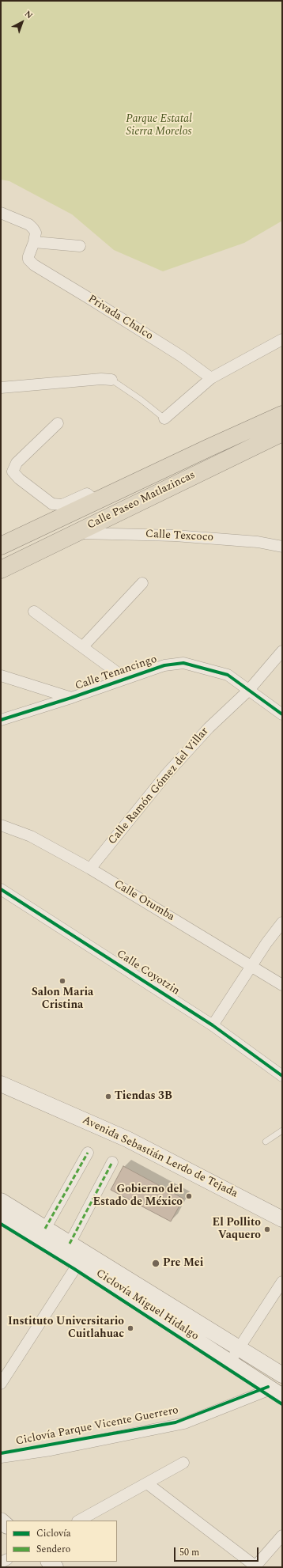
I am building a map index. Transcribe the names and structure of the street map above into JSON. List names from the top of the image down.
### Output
{
  "streets": {
    "highway": ["Calle Paseo Matlazincas"],
    "main road": ["Avenida Sebastián Lerdo de Tejada"],
    "street": [
      "Privada Chalco",
      "Calle Texcoco",
      "Calle Tenancingo",
      "Calle Ramón Gómez del Villar",
      "Calle Otumba",
      "Calle Coyotzin"
    ],
    "cycle path": ["Ciclovía Miguel Hidalgo", "Ciclovía Parque Vicente Guerrero"]
  },
  "crossings": [
    ["Calle Paseo Matlazincas", "Calle Texcoco"],
    ["Calle Tenancingo", "Calle Ramón Gómez del Villar"],
    ["Calle Ramón Gómez del Villar", "Calle Otumba"]
  ],
  "parks": ["Parque Estatal Sierra Morelos"],
  "places": [
    "Salon Maria Cristina",
    "Tiendas 3B",
    "Gobierno del Estado de México",
    "El Pollito Vaquero",
    "Pre Mei",
    "Instituto Universitario Cuitlahuac"
  ],
  "legend": ["Ciclovía", "Sendero"],
  "scale_bar": "50 m",
  "north": "top right"
}
